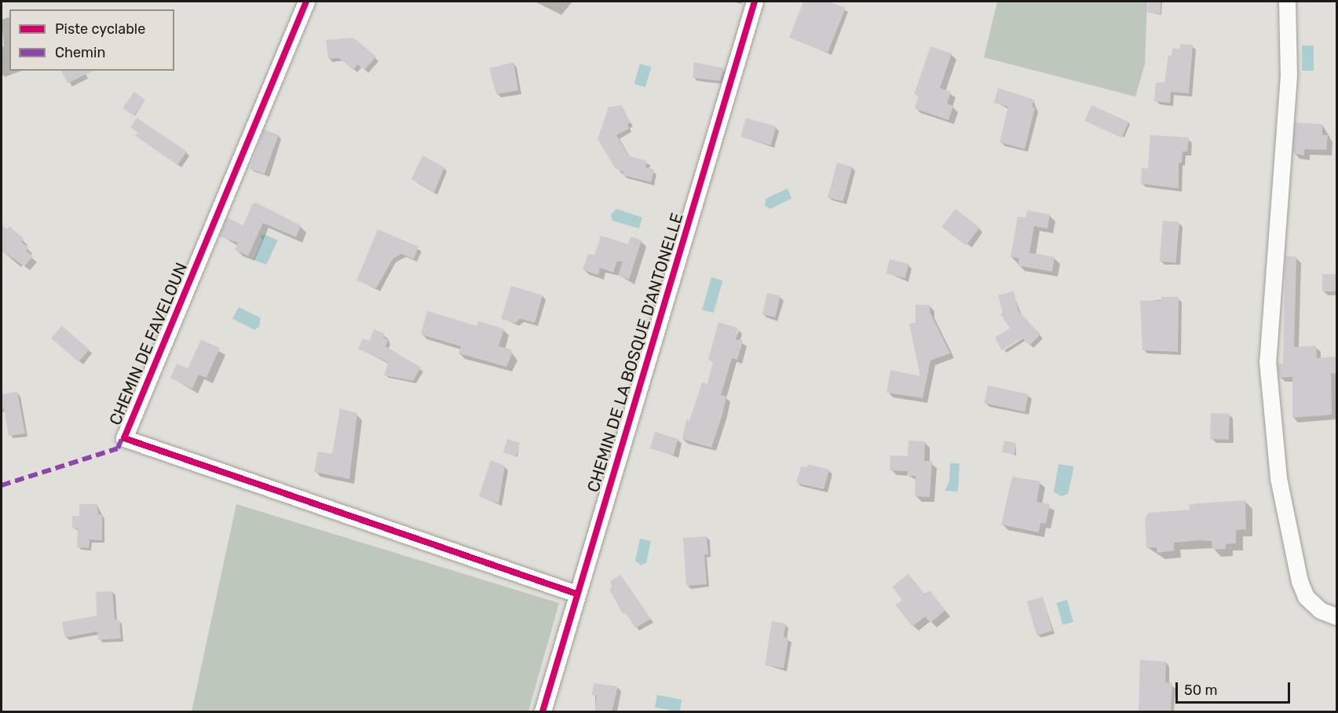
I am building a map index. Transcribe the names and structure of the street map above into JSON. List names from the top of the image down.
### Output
{
  "streets": {
    "street": ["CHEMIN DE FAVELOUN", "CHEMIN DE LA BOSQUE D'ANTONELLE"]
  },
  "crossings": [
    ["CHEMIN DE FAVELOUN", "CHEMIN DE LA BOSQUE D'ANTONELLE"]
  ],
  "legend": ["Piste cyclable", "Chemin"],
  "scale_bar": "50 m"
}
